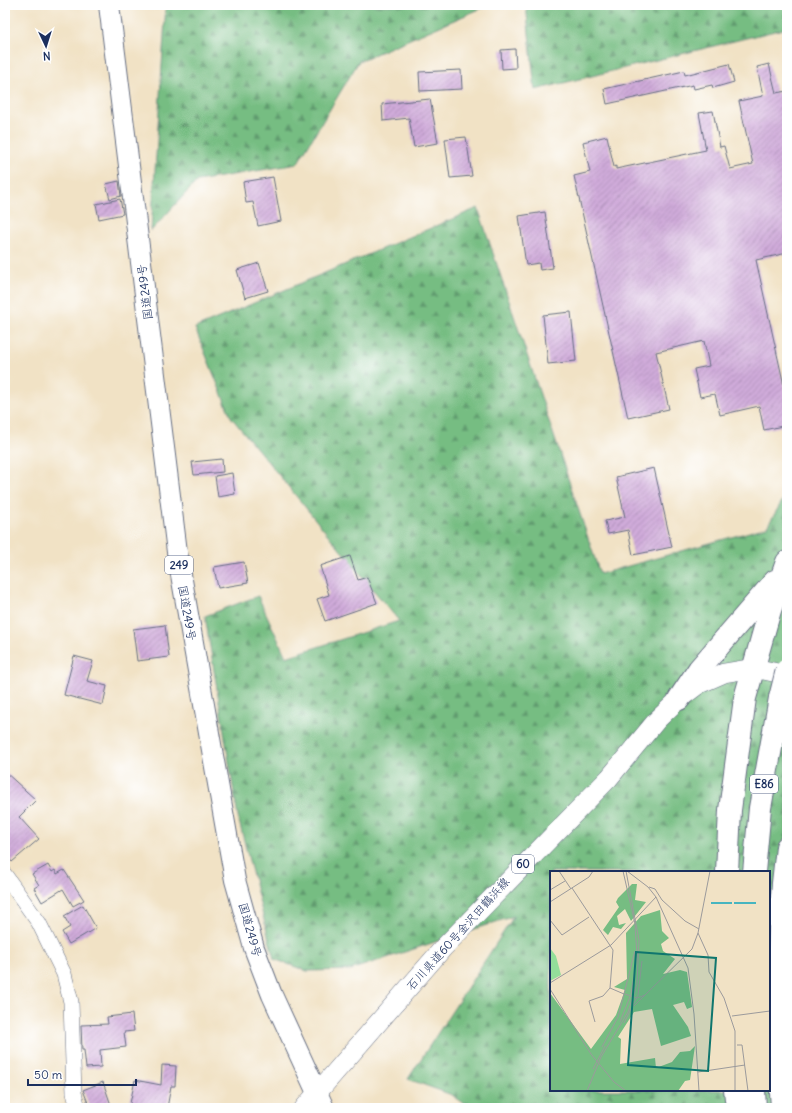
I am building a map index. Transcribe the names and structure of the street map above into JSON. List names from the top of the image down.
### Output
{
  "streets": {
    "highway": ["国道249号", "249", "E86"],
    "main road": ["60", "石川県道60号金沢田鶴浜線"]
  },
  "crossings": [
    ["国道249号", "石川県道60号金沢田鶴浜線"],
    ["60", "石川県道60号金沢田鶴浜線"]
  ],
  "scale_bar": "50 m",
  "north": "bottom"
}
